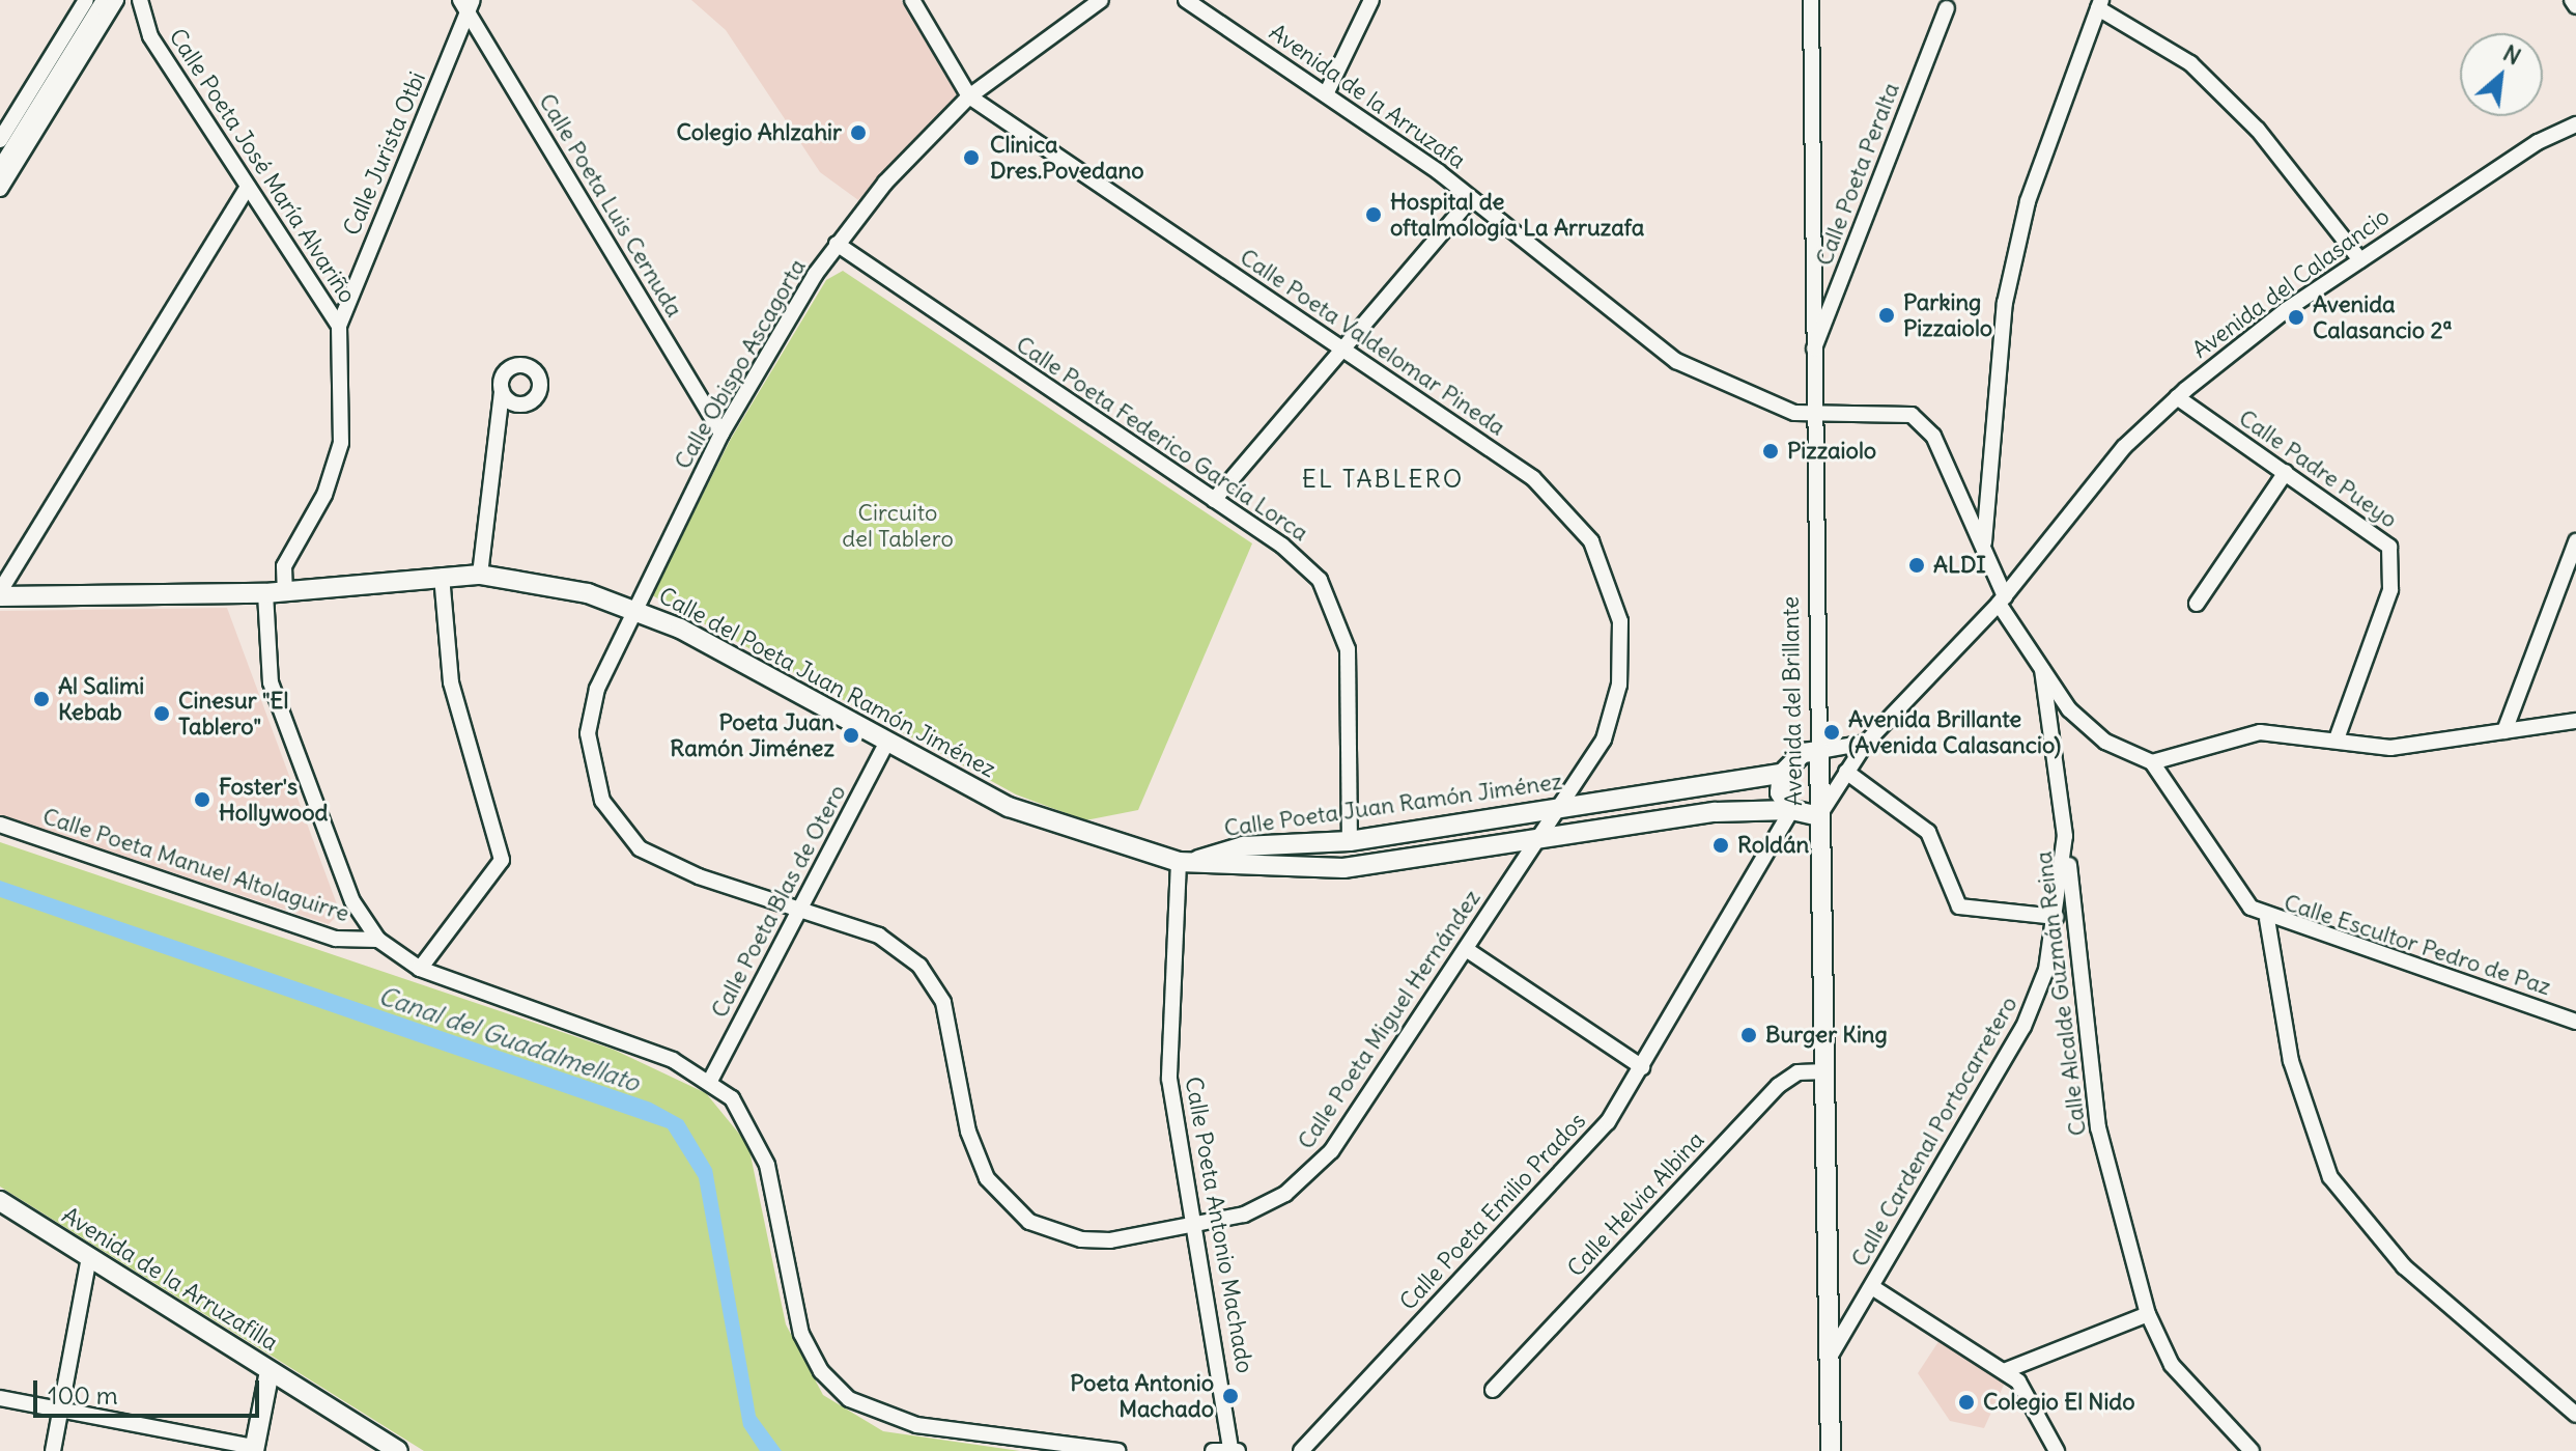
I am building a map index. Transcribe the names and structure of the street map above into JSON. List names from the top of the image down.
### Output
{
  "streets": {
    "main road": [
      "Calle del Poeta Juan Ramón Jiménez",
      "Avenida del Brillante",
      "Calle Poeta Juan Ramón Jiménez",
      "Avenida de la Arruzafilla"
    ],
    "street": [
      "Avenida de la Arruzafa",
      "Calle Jurista Otbi",
      "Calle Poeta José María Alvariño",
      "Calle Poeta Peralta",
      "Calle Poeta Luis Cernuda",
      "Avenida del Calasancio",
      "Calle Poeta Valdelomar Pineda",
      "Calle Obispo Ascagorta",
      "Calle Poeta Federico García Lorca",
      "Calle Padre Pueyo",
      "Calle Poeta Manuel Altolaguirre",
      "Calle Poeta Blas de Otero",
      "Calle Escultor Pedro de Paz",
      "Calle Alcalde Guzmán Reina",
      "Calle Poeta Miguel Hernández",
      "Calle Cardenal Portocarretero",
      "Calle Helvia Albina",
      "Calle Poeta Emilio Prados",
      "Calle Poeta Antonio Machado"
    ]
  },
  "crossings": [
    ["Avenida de la Arruzafa", "Avenida del Brillante"],
    ["Avenida de la Arruzafa", "Calle Escultor Pedro de Paz"],
    ["Calle Jurista Otbi", "Calle Poeta José María Alvariño"],
    ["Calle Jurista Otbi", "Calle Poeta Luis Cernuda"],
    ["Calle Poeta José María Alvariño", "Calle del Poeta Juan Ramón Jiménez"],
    ["Calle Poeta Peralta", "Avenida del Brillante"],
    ["Calle Poeta Luis Cernuda", "Calle Obispo Ascagorta"],
    ["Avenida del Calasancio", "Calle Padre Pueyo"],
    ["Avenida del Calasancio", "Avenida del Brillante"],
    ["Avenida del Calasancio", "Calle Poeta Juan Ramón Jiménez"],
    ["Avenida del Calasancio", "Calle Escultor Pedro de Paz"],
    ["Calle Poeta Valdelomar Pineda", "Calle Obispo Ascagorta"],
    ["Calle Poeta Valdelomar Pineda", "Calle Poeta Juan Ramón Jiménez"],
    ["Calle Poeta Valdelomar Pineda", "Calle Poeta Miguel Hernández"],
    ["Calle Obispo Ascagorta", "Calle Poeta Federico García Lorca"],
    ["Calle Obispo Ascagorta", "Calle del Poeta Juan Ramón Jiménez"],
    ["Calle Obispo Ascagorta", "Calle Poeta Miguel Hernández"],
    ["Calle Poeta Federico García Lorca", "Calle Poeta Juan Ramón Jiménez"],
    ["Calle del Poeta Juan Ramón Jiménez", "Calle Poeta Juan Ramón Jiménez"],
    ["Calle del Poeta Juan Ramón Jiménez", "Calle Poeta Blas de Otero"],
    ["Calle del Poeta Juan Ramón Jiménez", "Calle Poeta Miguel Hernández"],
    ["Calle del Poeta Juan Ramón Jiménez", "Calle Poeta Antonio Machado"],
    ["Avenida del Brillante", "Calle Poeta Juan Ramón Jiménez"],
    ["Avenida del Brillante", "Calle Escultor Pedro de Paz"],
    ["Avenida del Brillante", "Calle Cardenal Portocarretero"],
    ["Avenida del Brillante", "Calle Helvia Albina"],
    ["Calle Poeta Juan Ramón Jiménez", "Calle Poeta Miguel Hernández"],
    ["Calle Poeta Juan Ramón Jiménez", "Calle Poeta Emilio Prados"],
    ["Calle Poeta Juan Ramón Jiménez", "Calle Poeta Antonio Machado"],
    ["Calle Poeta Blas de Otero", "Calle Poeta Miguel Hernández"],
    ["Calle Escultor Pedro de Paz", "Calle Cardenal Portocarretero"],
    ["Calle Alcalde Guzmán Reina", "Calle Cardenal Portocarretero"],
    ["Calle Poeta Miguel Hernández", "Calle Poeta Antonio Machado"]
  ],
  "districts": ["EL TABLERO"],
  "water": ["Canal del Guadalmellato"],
  "parks": ["Circuito del Tablero"],
  "places": [
    "Colegio Ahlzahir",
    "Clinica Dres.Povedano",
    "Hospital de oftalmología La Arruzafa",
    "Parking Pizzaiolo",
    "Avenida Calasancio 2ª",
    "Pizzaiolo",
    "ALDI",
    "Al Salimi Kebab",
    "Cinesur \"El Tablero\"",
    "Avenida Brillante (Avenida Calasancio)",
    "Poeta Juan Ramón Jiménez",
    "Foster's Hollywood",
    "Roldán",
    "Burger King",
    "Poeta Antonio Machado",
    "Colegio El Nido"
  ],
  "scale_bar": "100 m",
  "north": "top right"
}
